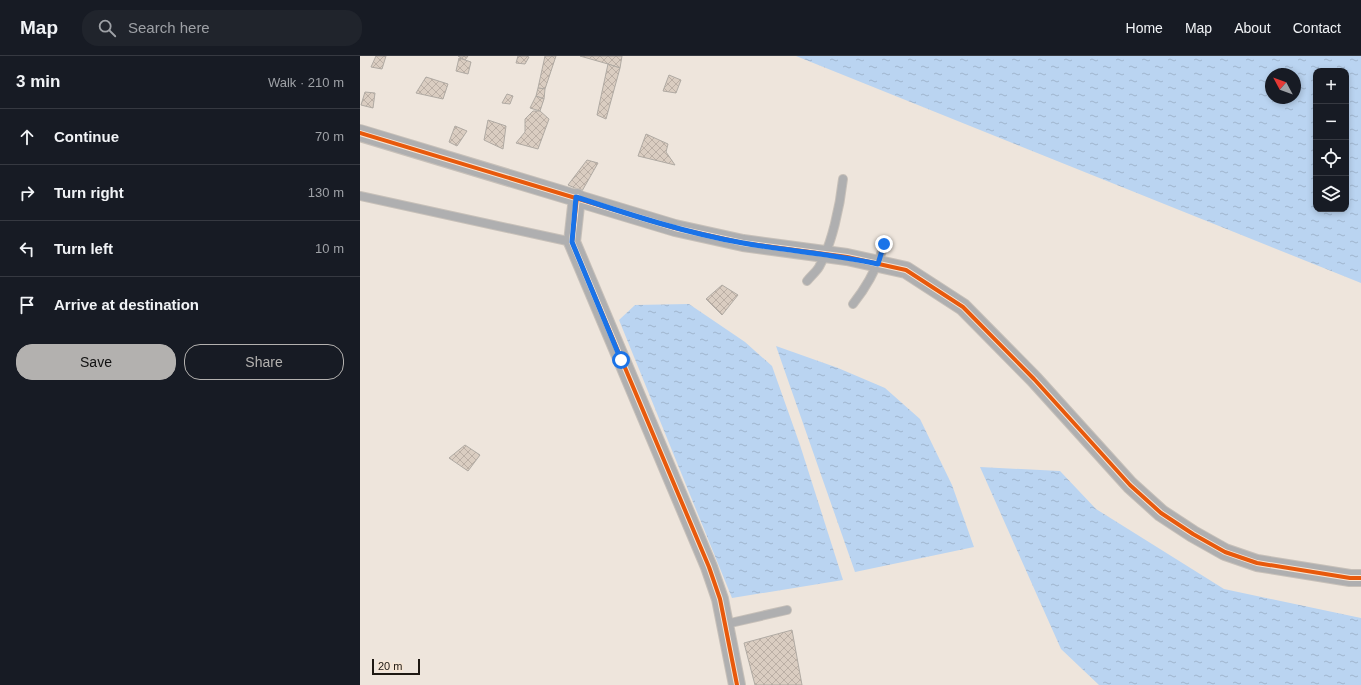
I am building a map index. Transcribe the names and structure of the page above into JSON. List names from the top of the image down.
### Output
{
  "scale_bar": "20 m",
  "north": "top left",
  "page": {
    "header": "Map",
    "search": "Search here",
    "nav": [
      "Home",
      "Map",
      "About",
      "Contact"
    ],
    "heading": ["3 min", "Walk · 210 m"],
    "map_buttons": ["+", "−"],
    "list": [
      ["Continue", "70 m"],
      ["Turn right", "130 m"],
      ["Turn left", "10 m"],
      "Arrive at destination"
    ],
    "buttons": ["Save", "Share"],
    "scale": "20 m"
  }
}
